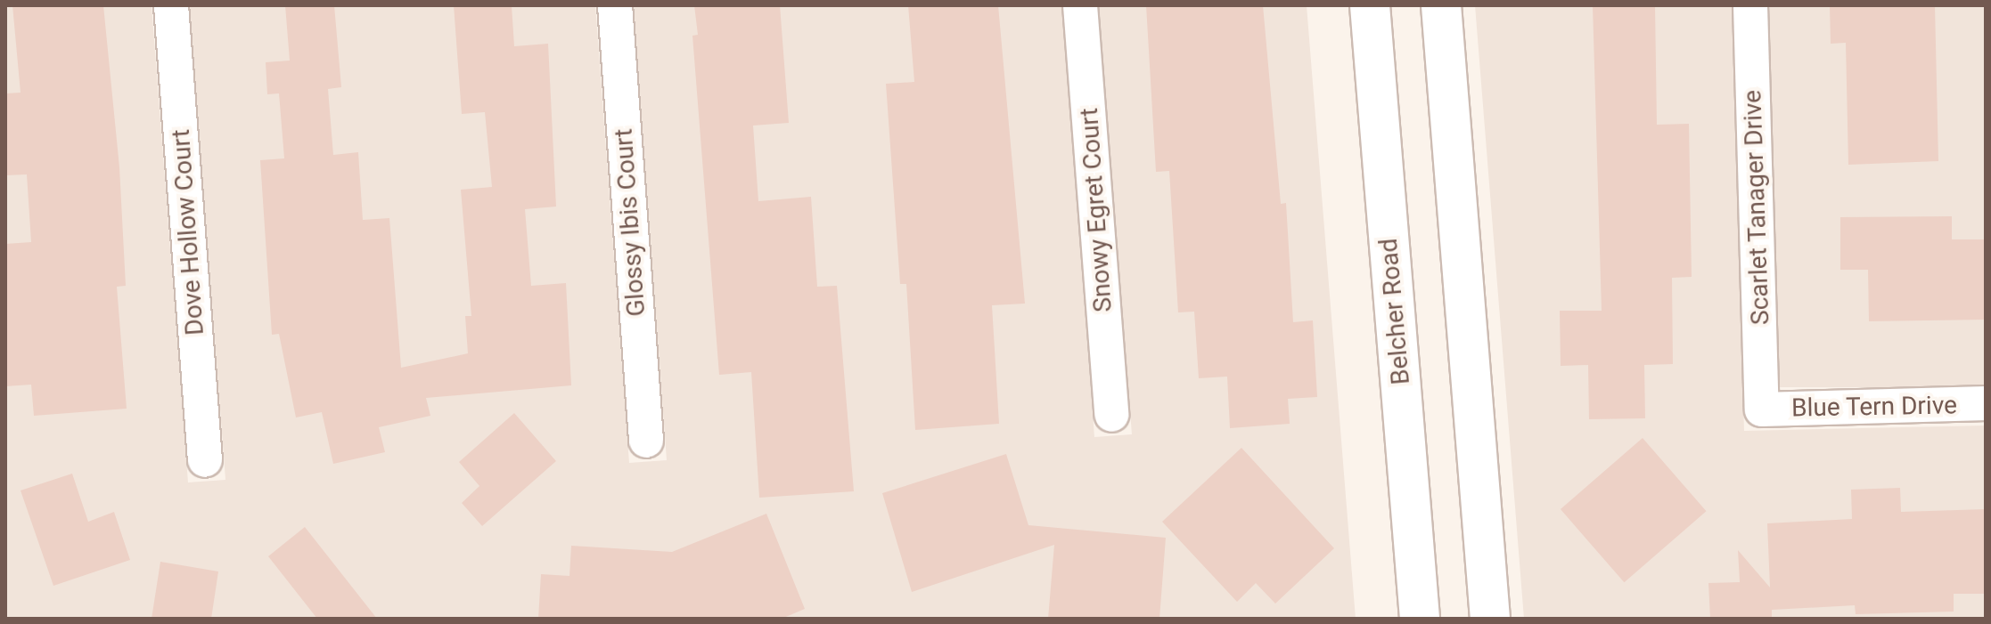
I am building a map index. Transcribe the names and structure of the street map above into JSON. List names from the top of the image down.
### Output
{
  "streets": {
    "main road": ["Belcher Road"],
    "street": [
      "Scarlet Tanager Drive",
      "Snowy Egret Court",
      "Glossy Ibis Court",
      "Dove Hollow Court",
      "Blue Tern Drive"
    ]
  },
  "crossings": [
    ["Scarlet Tanager Drive", "Blue Tern Drive"]
  ]
}
